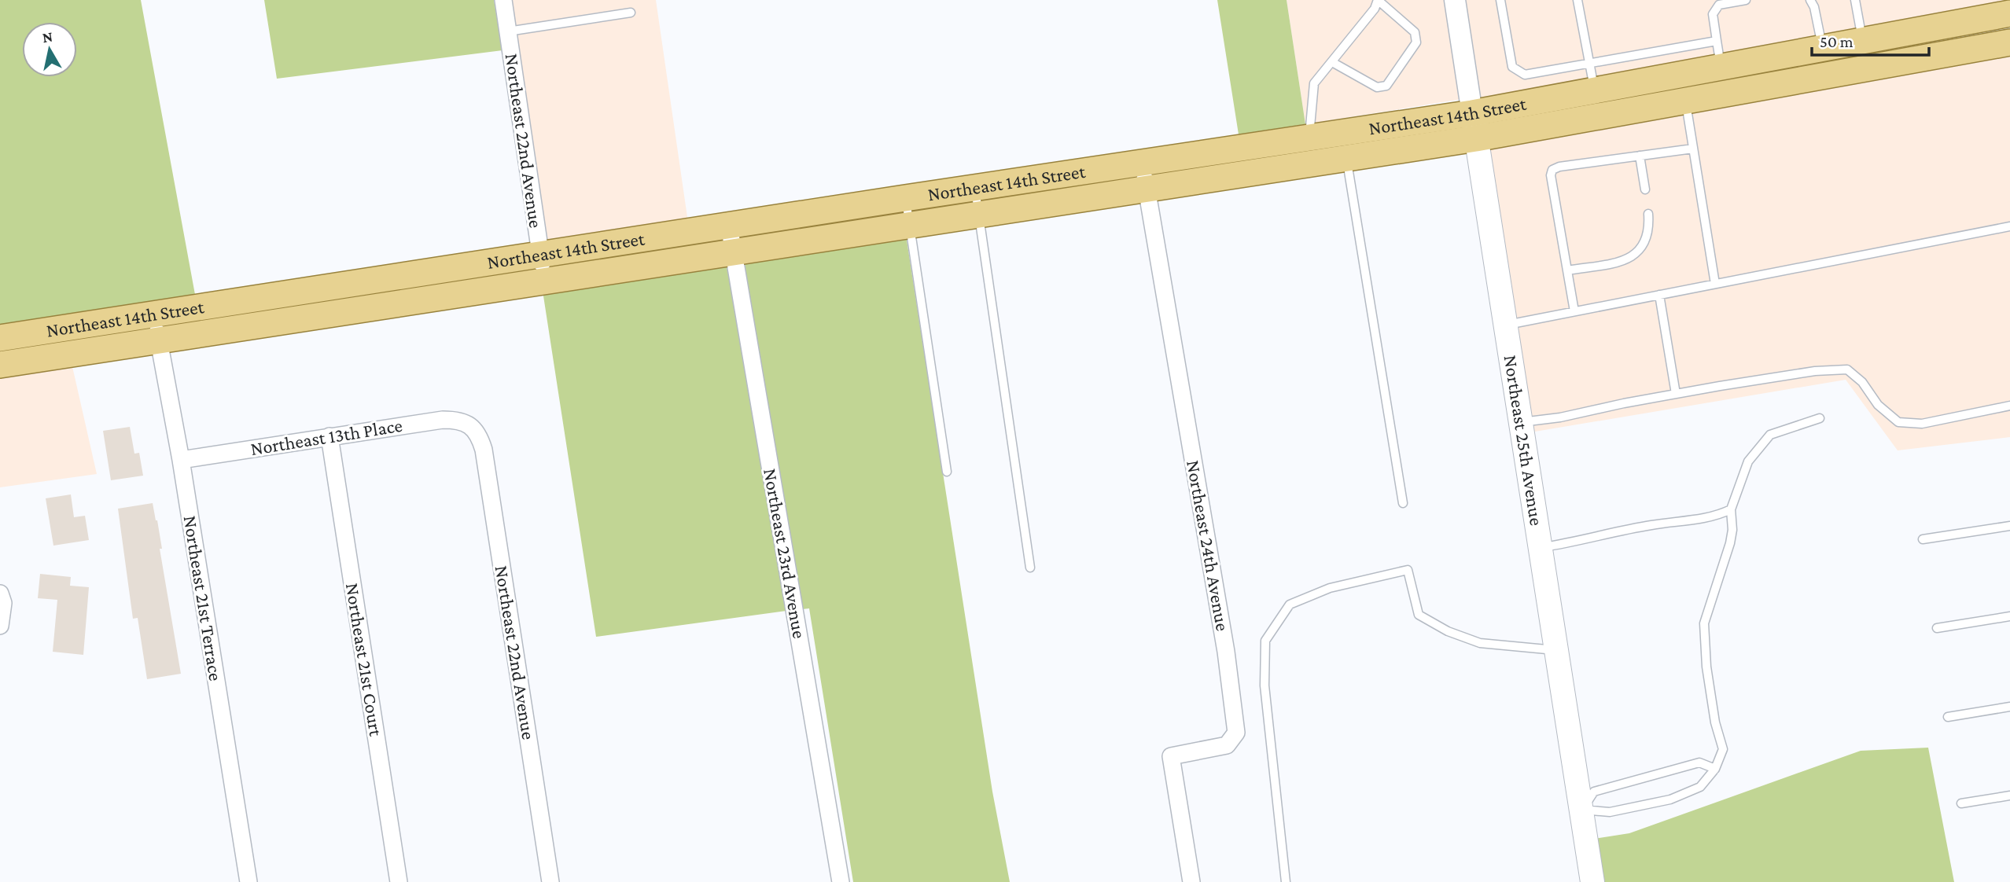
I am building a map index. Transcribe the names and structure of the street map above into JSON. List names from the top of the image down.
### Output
{
  "streets": {
    "main road": ["Northeast 14th Street", "Northeast 25th Avenue"],
    "street": [
      "Northeast 22nd Avenue",
      "Northeast 13th Place",
      "Northeast 24th Avenue",
      "Northeast 23rd Avenue",
      "Northeast 21st Terrace",
      "Northeast 21st Court"
    ]
  },
  "crossings": [
    ["Northeast 14th Street", "Northeast 22nd Avenue"],
    ["Northeast 14th Street", "Northeast 25th Avenue"],
    ["Northeast 14th Street", "Northeast 24th Avenue"],
    ["Northeast 14th Street", "Northeast 23rd Avenue"],
    ["Northeast 14th Street", "Northeast 21st Terrace"],
    ["Northeast 22nd Avenue", "Northeast 13th Place"],
    ["Northeast 13th Place", "Northeast 21st Terrace"],
    ["Northeast 13th Place", "Northeast 21st Court"]
  ],
  "scale_bar": "50 m",
  "north": "top"
}
